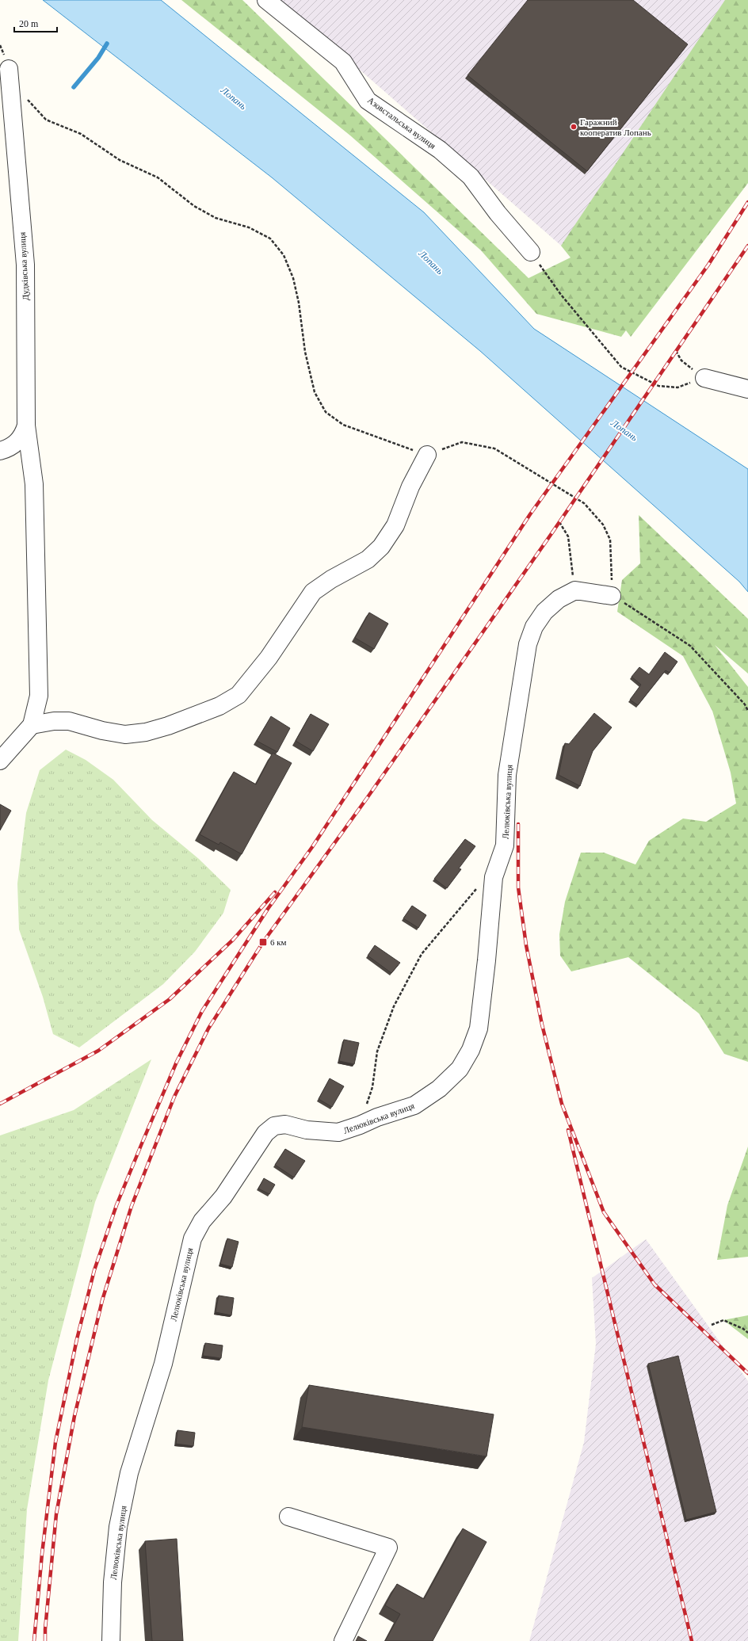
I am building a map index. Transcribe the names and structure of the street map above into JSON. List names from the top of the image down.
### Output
{
  "streets": {
    "street": ["Азовстальська вулиця", "Дудківська вулиця", "Лелюківська вулиця"]
  },
  "water": ["Лопань"],
  "places": {
    "other": ["Гаражний кооператив Лопань"],
    "transit": ["6 км"]
  },
  "scale_bar": "20 m"
}
